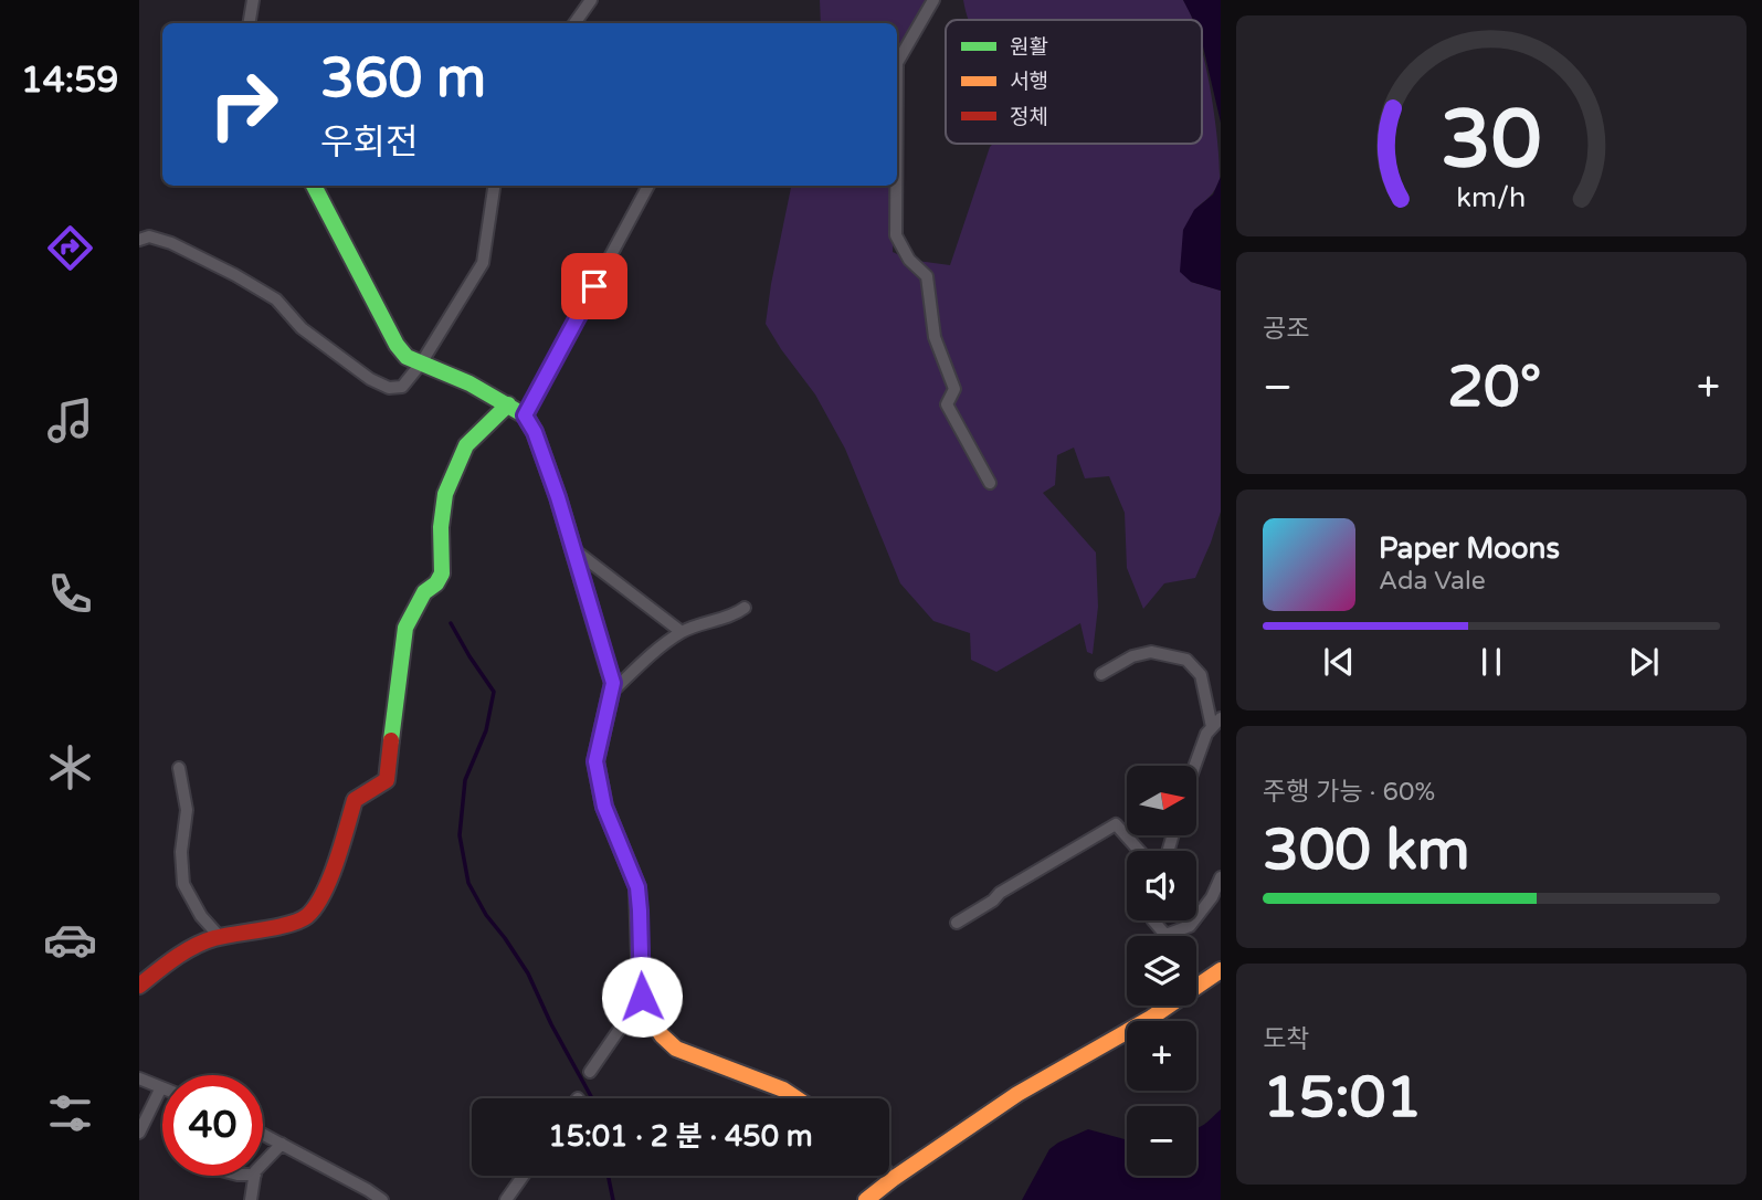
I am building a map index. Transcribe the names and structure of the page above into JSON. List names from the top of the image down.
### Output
{
  "legend": ["원활", "서행", "정체"],
  "north": "right",
  "page": {
    "tabs": "14:59",
    "turn": ["360 m", "우회전"],
    "tile": [
      "공조",
      ["주행 가능 · 60%", "300 km"],
      ["도착", "15:01"]
    ],
    "heat": ["−", "20°", "+"],
    "song": ["Paper Moons", "Ada Vale"],
    "map_buttons": ["+", "−"],
    "limit": "40",
    "trip": "15:01 · 2 분 · 450 m",
    "gauge": ["30", "km/h"]
  }
}
